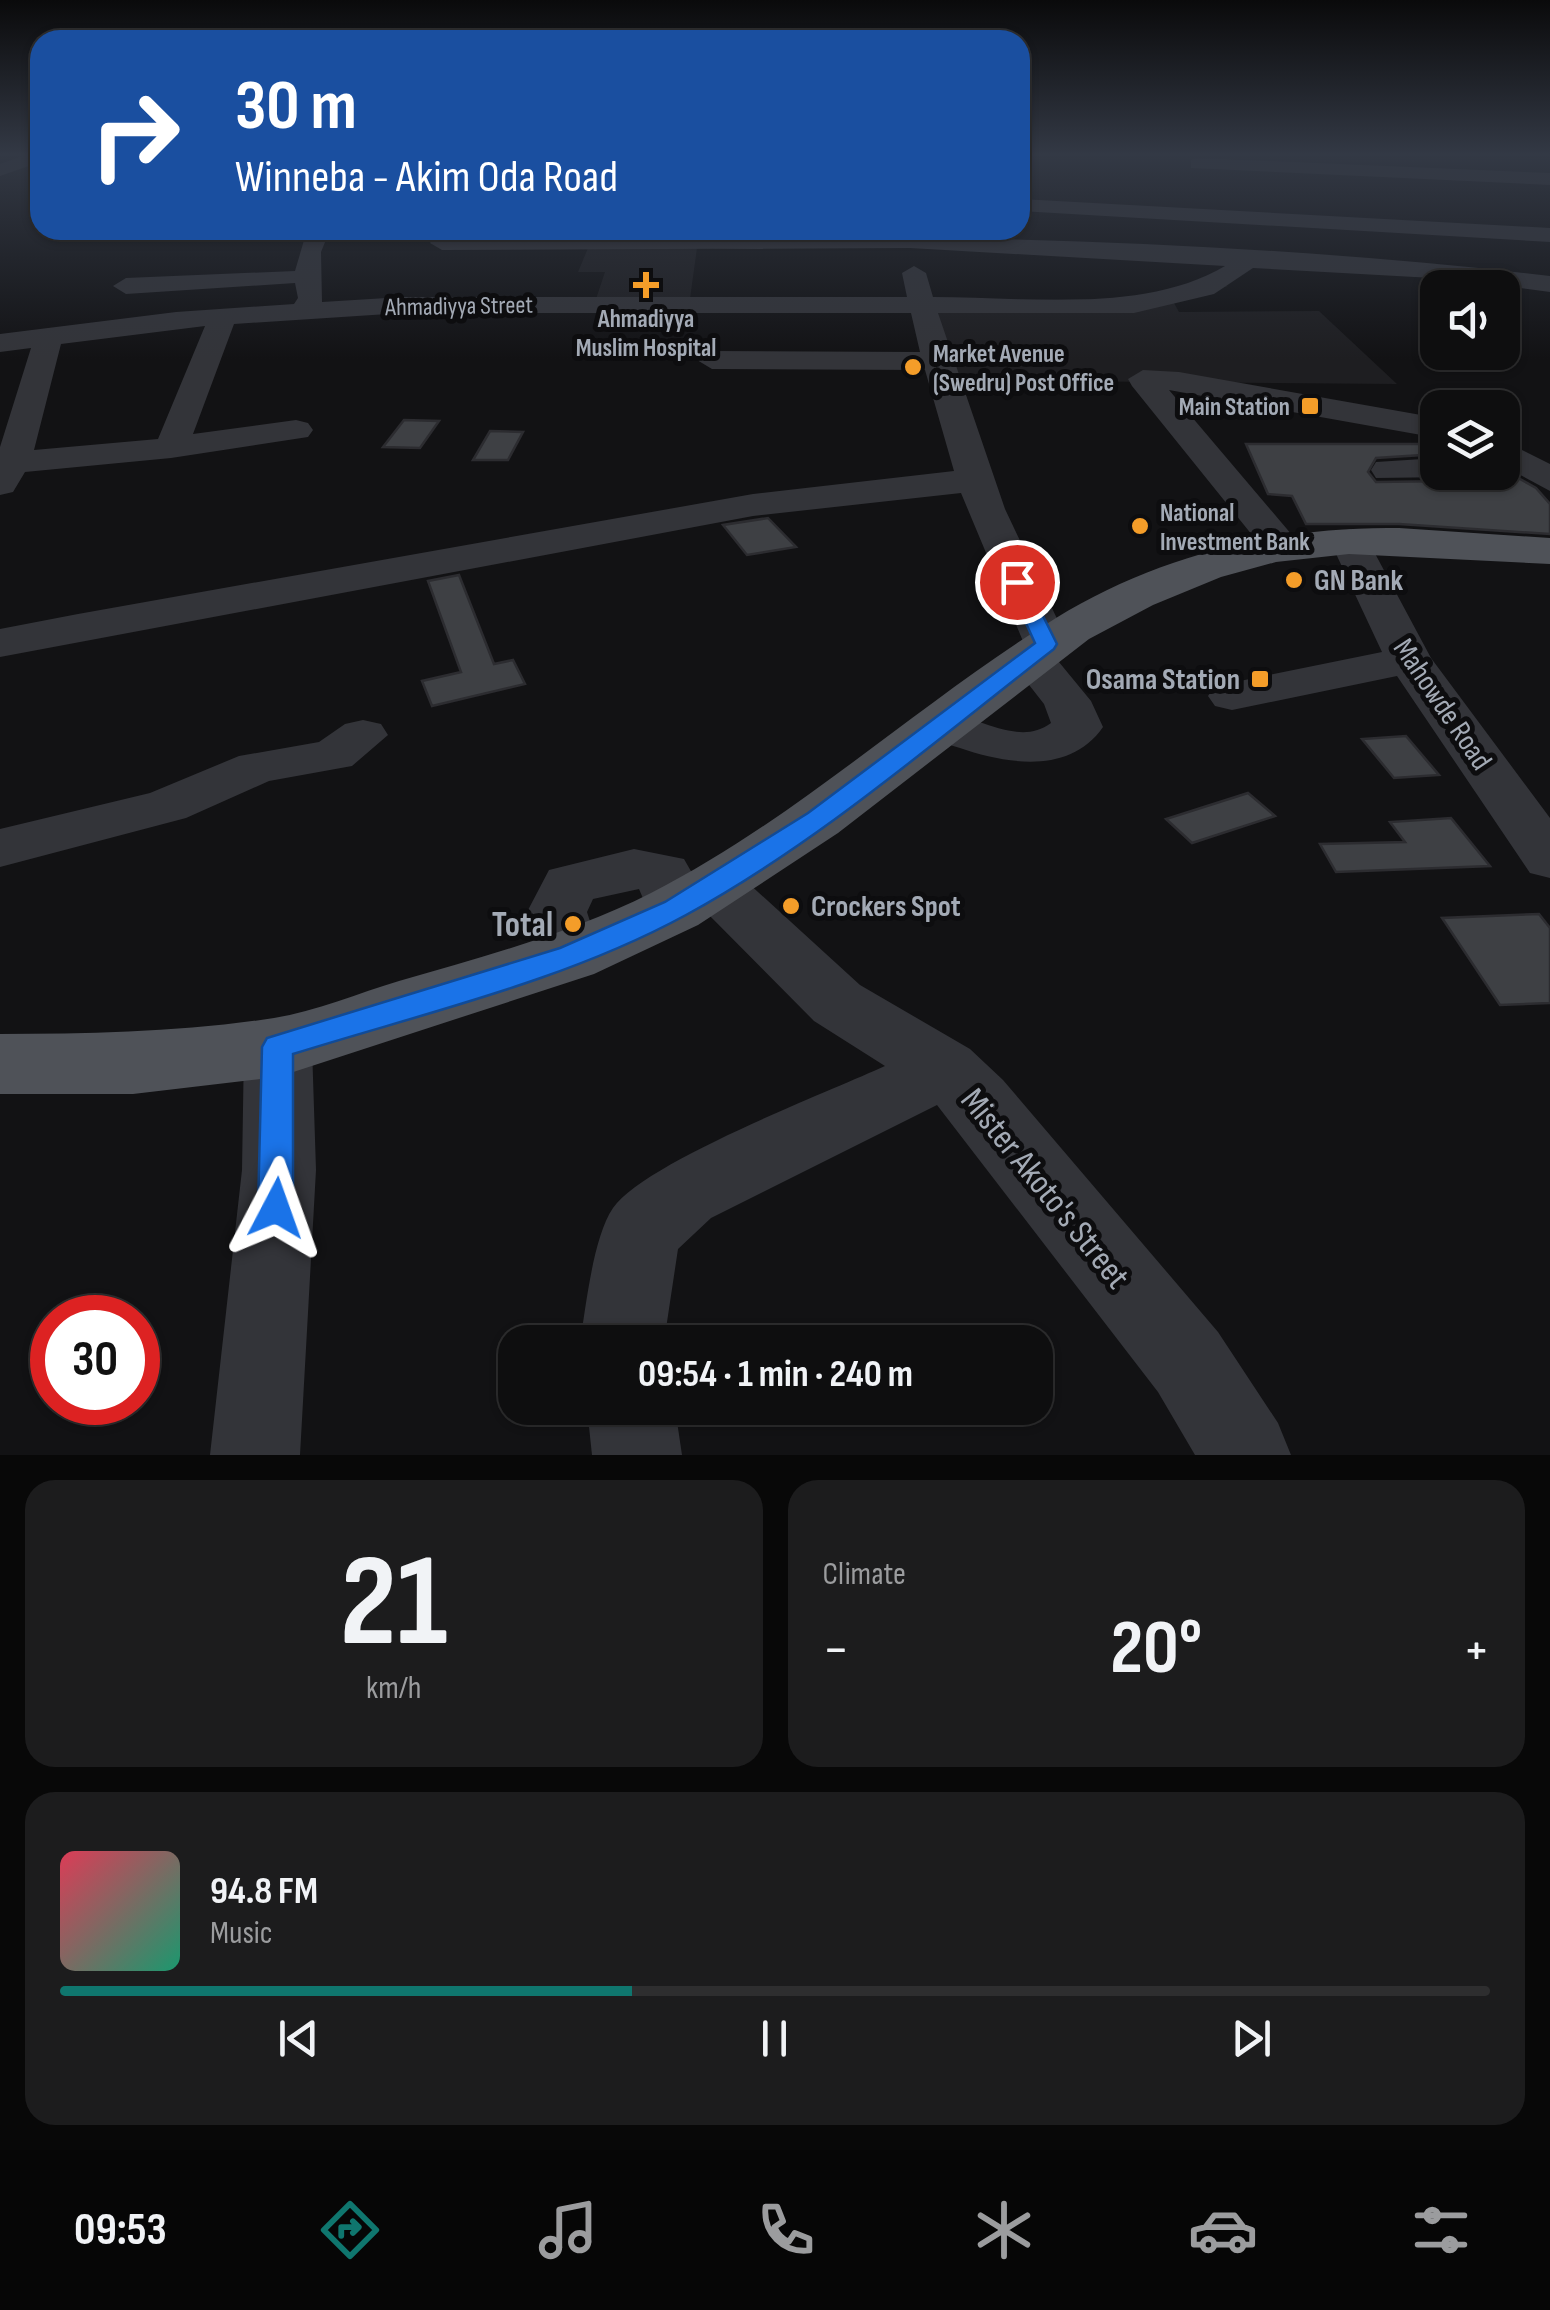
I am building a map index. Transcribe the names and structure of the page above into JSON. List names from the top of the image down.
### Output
{
  "streets": {
    "street": ["Ahmadiyya Street", "Mahowde Road", "Mister Akoto's Street"]
  },
  "places": {
    "health": ["Ahmadiyya Muslim Hospital"],
    "other": [
      "Market Avenue (Swedru) Post Office",
      "National Investment Bank",
      "GN Bank",
      "Crockers Spot",
      "Total"
    ],
    "transit": ["Main Station", "Osama Station"]
  },
  "page": {
    "turn": ["30 m", "Winneba - Akim Oda Road"],
    "limit": "30",
    "trip": "09:54 · 1 min · 240 m",
    "tile": [
      ["21", "km/h"],
      "Climate"
    ],
    "heat": ["−", "20°", "+"],
    "song": ["94.8 FM", "Music"],
    "tabs": "09:53"
  }
}
